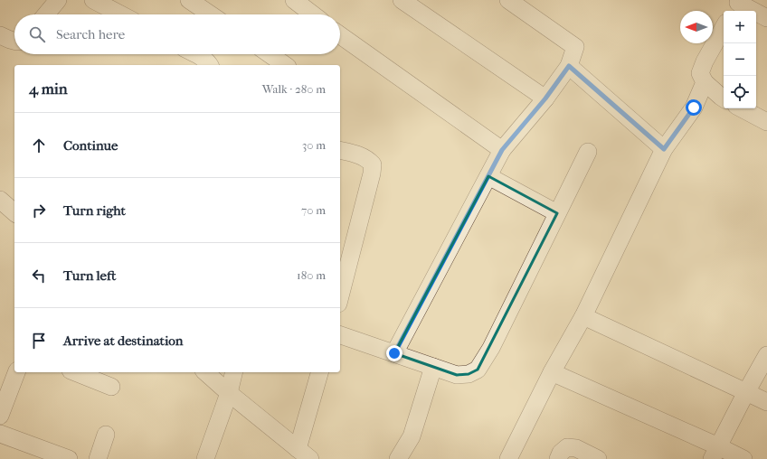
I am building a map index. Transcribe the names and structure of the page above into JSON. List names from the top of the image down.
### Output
{
  "north": "left",
  "page": {
    "map_buttons": ["+", "−"],
    "search": "Search here",
    "heading": ["4 min", "Walk · 280 m"],
    "list": [
      ["Continue", "30 m"],
      ["Turn right", "70 m"],
      ["Turn left", "180 m"],
      "Arrive at destination"
    ]
  }
}
